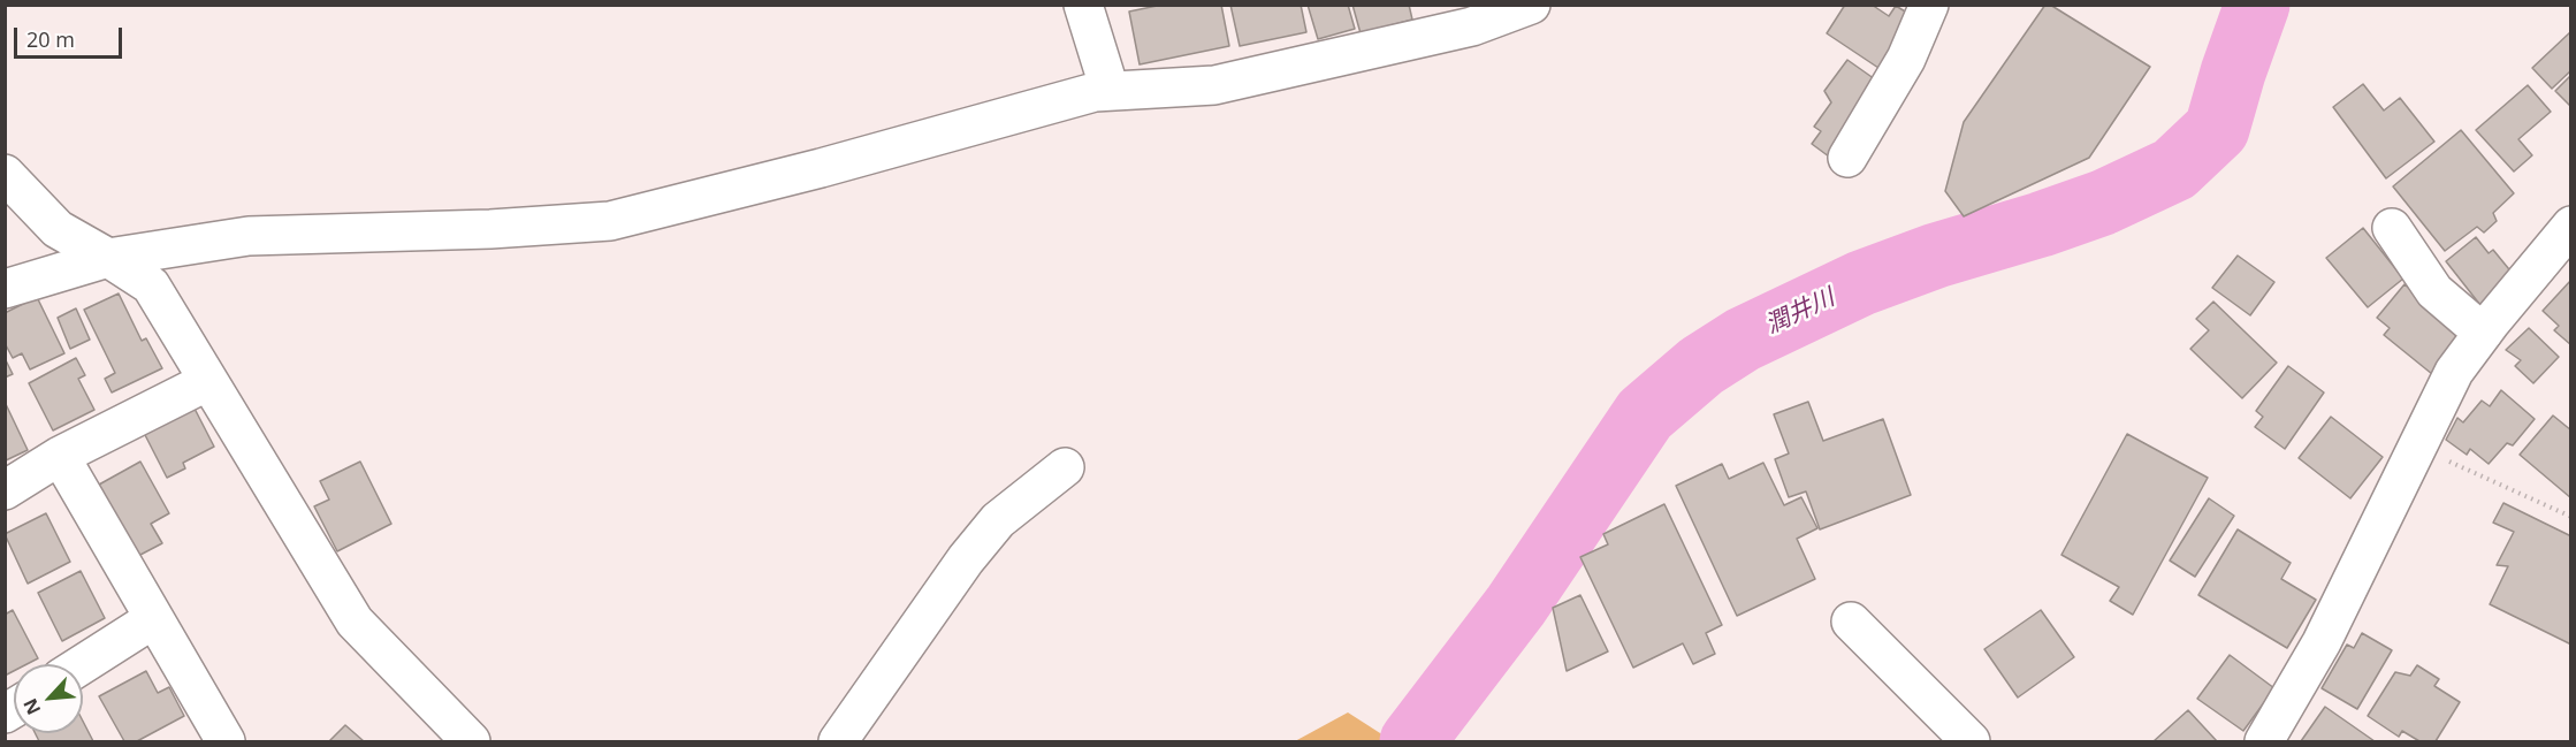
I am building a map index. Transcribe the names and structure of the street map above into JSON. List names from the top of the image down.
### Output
{
  "water": ["潤井川"],
  "scale_bar": "20 m",
  "north": "bottom left"
}
